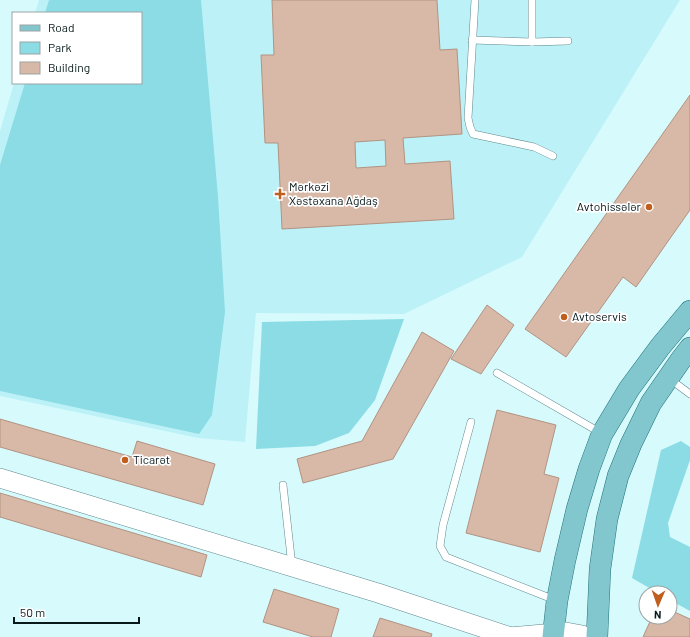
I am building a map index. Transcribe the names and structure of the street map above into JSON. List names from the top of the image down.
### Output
{
  "places": {
    "health": ["Mərkəzi Xəstəxana Ağdaş"],
    "other": ["Avtohissələr", "Avtoservis", "Ticarət"]
  },
  "legend": ["Road", "Park", "Building"],
  "scale_bar": "50 m",
  "north": "bottom"
}
